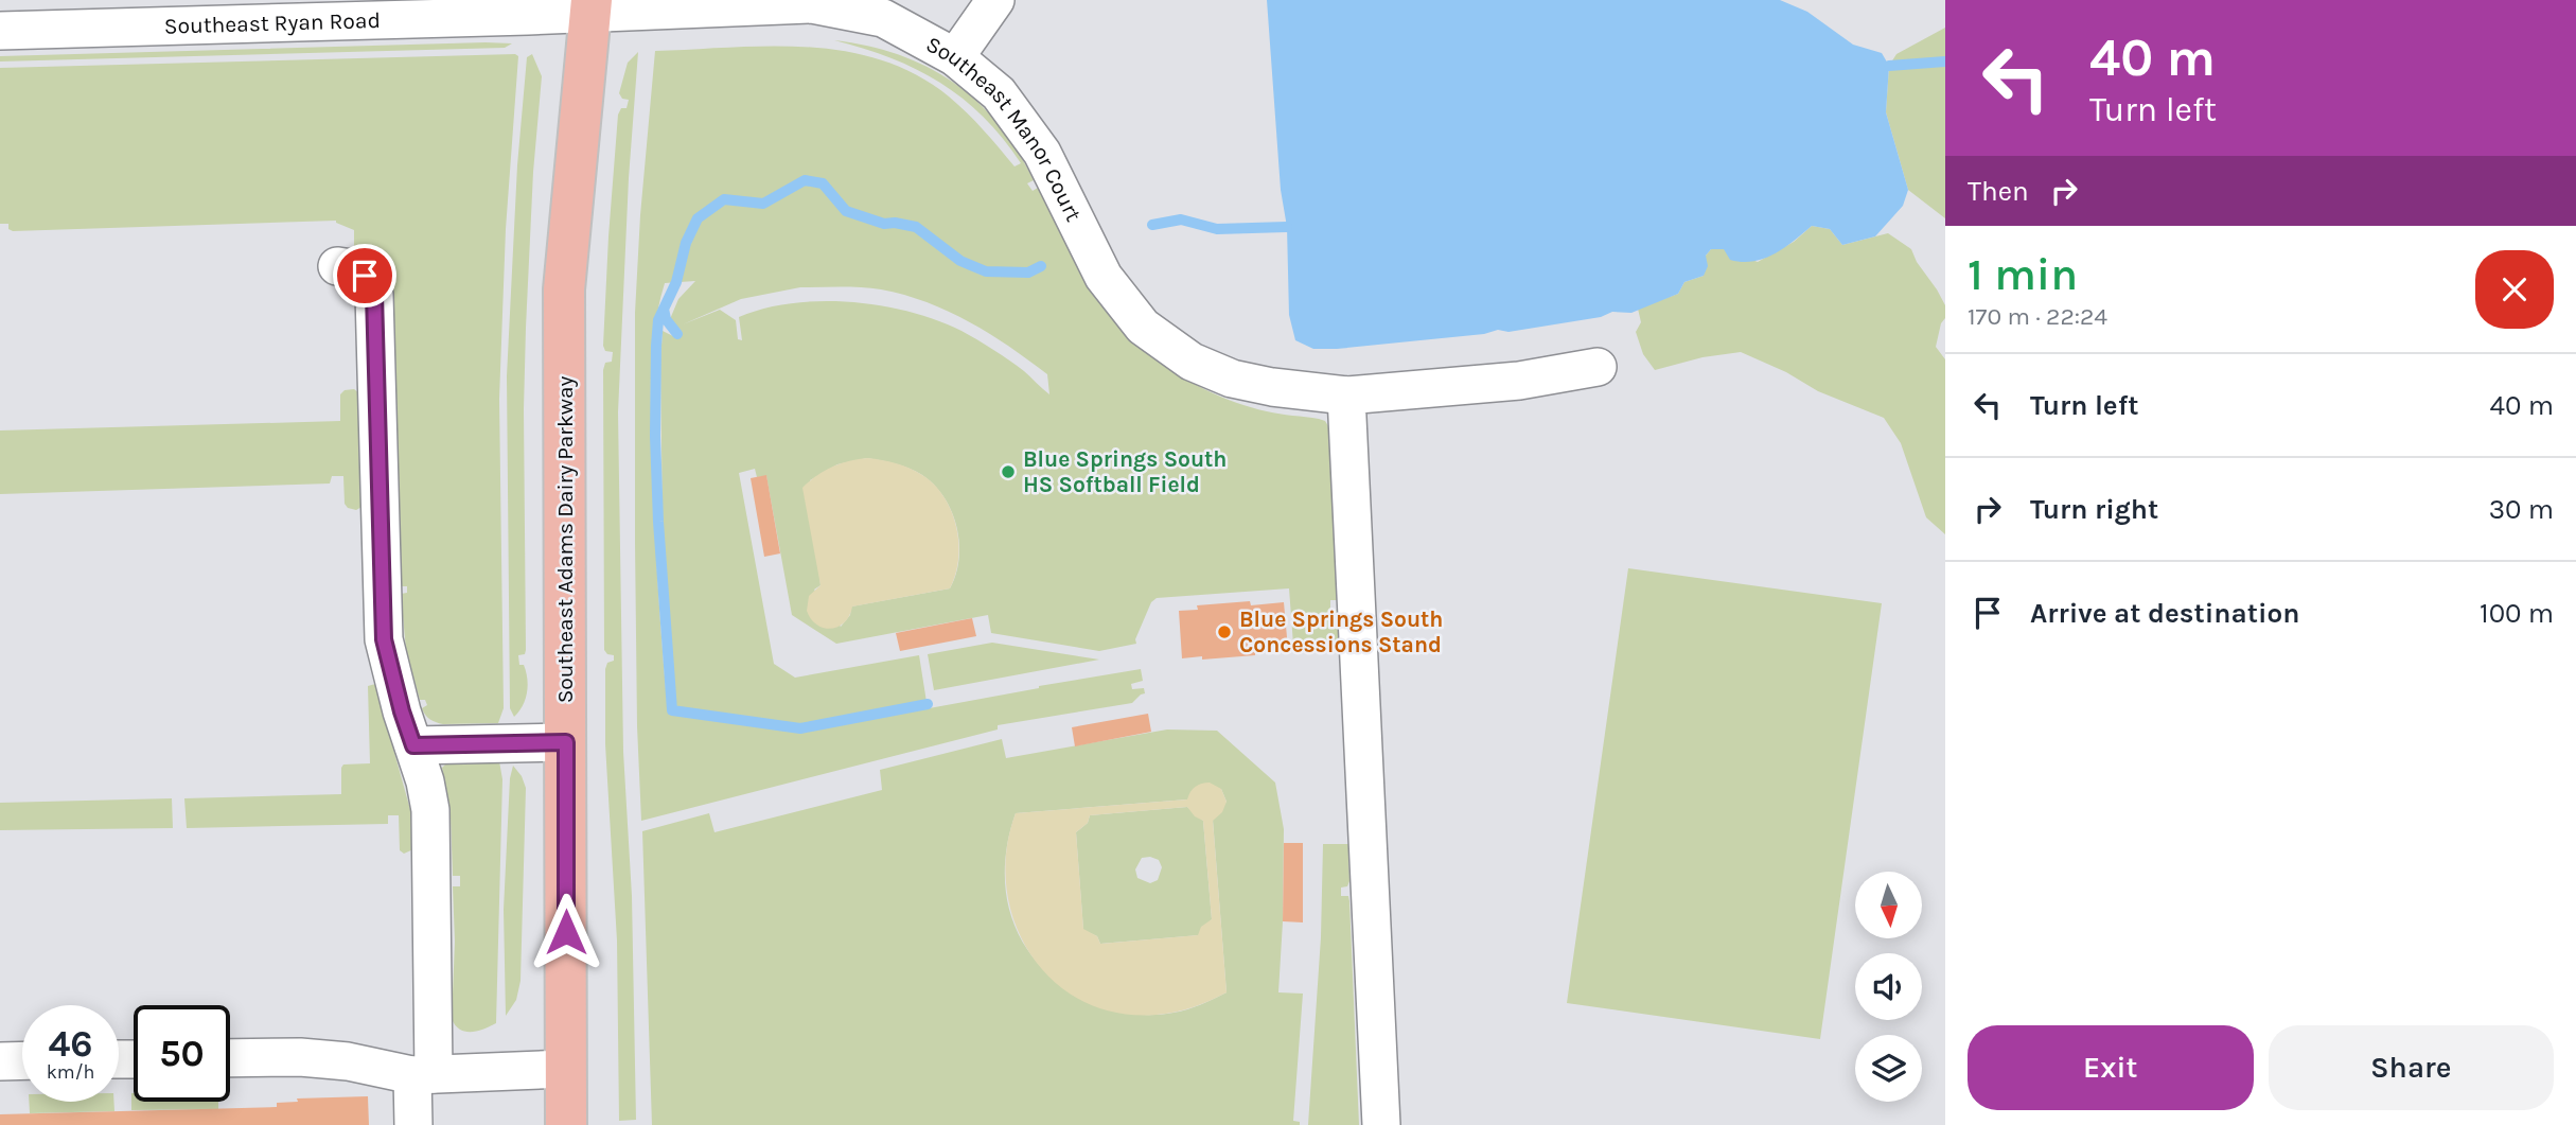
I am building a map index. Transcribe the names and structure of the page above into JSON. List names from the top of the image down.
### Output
{
  "streets": {
    "main road": ["Southeast Adams Dairy Parkway"],
    "street": ["Southeast Ryan Road", "Southeast Manor Court"]
  },
  "crossings": [
    ["Southeast Ryan Road", "Southeast Manor Court"],
    ["Southeast Ryan Road", "Southeast Adams Dairy Parkway"],
    ["Southeast Manor Court", "Southeast Adams Dairy Parkway"]
  ],
  "places": ["Blue Springs South HS Softball Field", "Blue Springs South Concessions Stand"],
  "north": "bottom",
  "page": {
    "turn": ["40 m", "Turn left"],
    "then": "Then",
    "heading": ["1 min", "170 m · 22:24"],
    "list": [
      {
        "name": "Turn left",
        "value": "40 m"
      },
      {
        "name": "Turn right",
        "value": "30 m"
      },
      {
        "name": "Arrive at destination",
        "value": "100 m"
      }
    ],
    "speed": "46 km/h",
    "limit": "50",
    "buttons": ["Exit", "Share"]
  }
}
